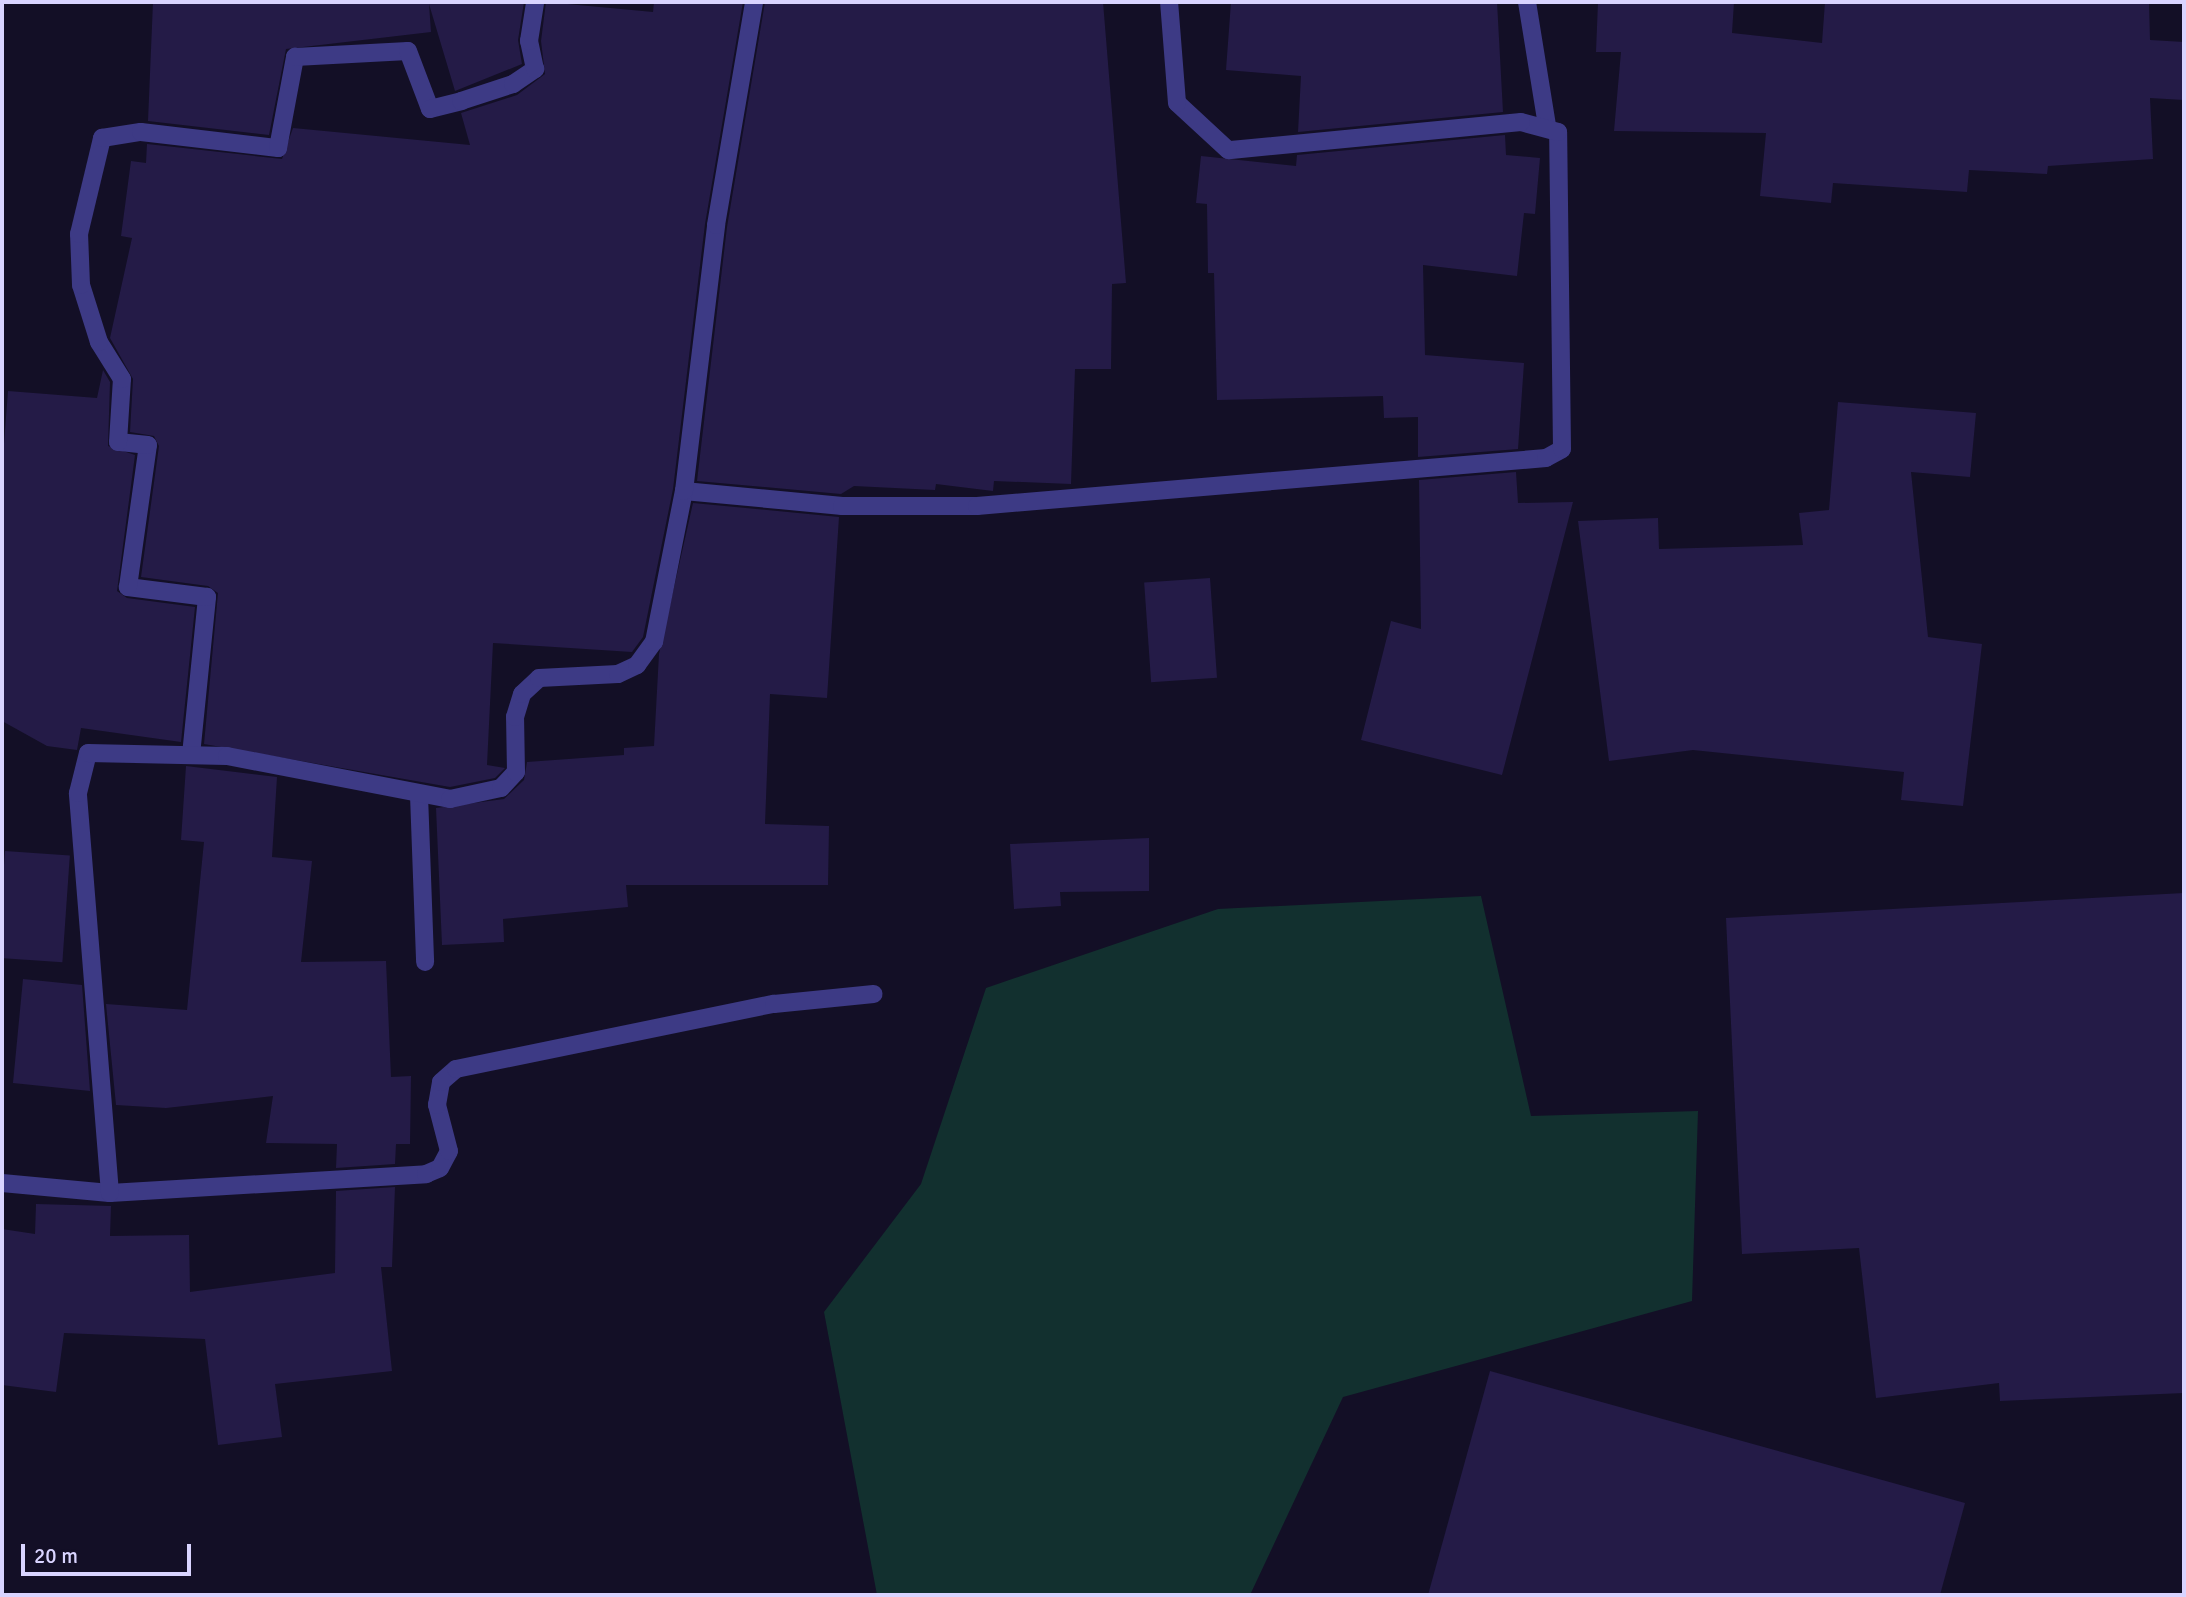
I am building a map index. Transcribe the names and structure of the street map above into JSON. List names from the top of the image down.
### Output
{
  "scale_bar": "20 m"
}
